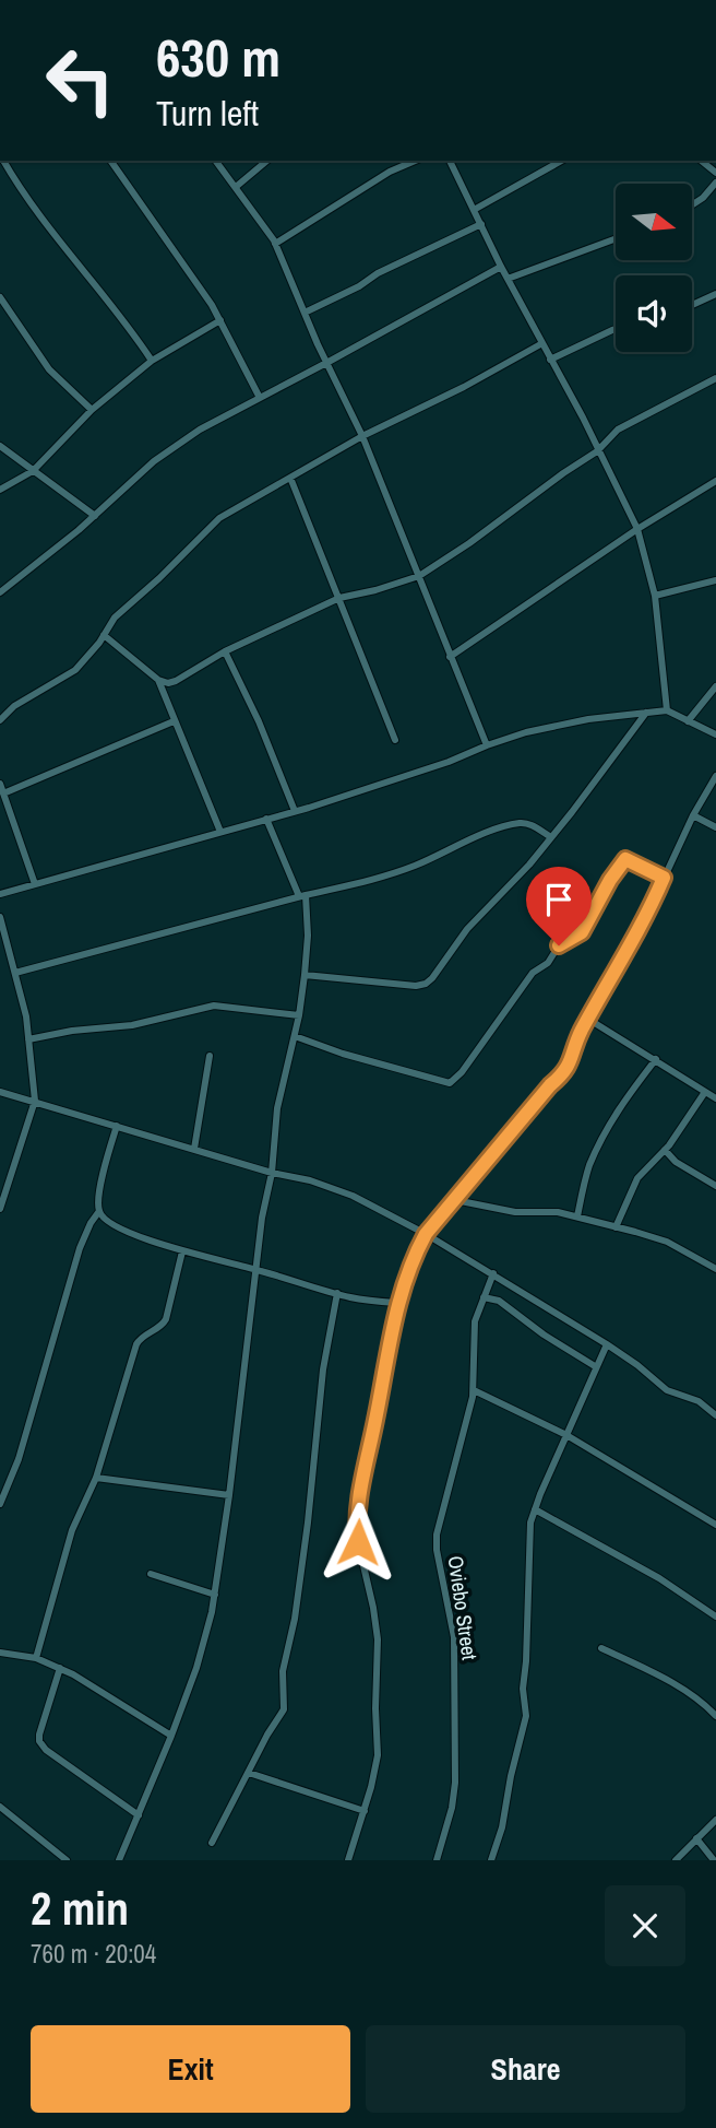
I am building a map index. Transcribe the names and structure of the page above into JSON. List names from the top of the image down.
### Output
{
  "streets": {
    "street": ["Oviebo Street"]
  },
  "north": "right",
  "page": {
    "turn": ["630 m", "Turn left"],
    "heading": ["2 min", "760 m · 20:04"],
    "buttons": ["Exit", "Share"]
  }
}
